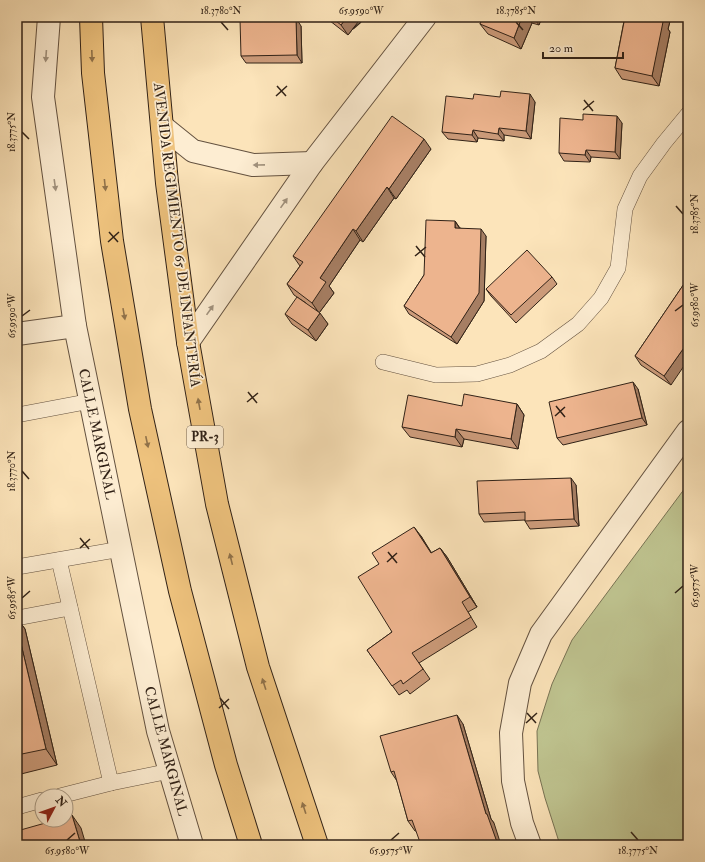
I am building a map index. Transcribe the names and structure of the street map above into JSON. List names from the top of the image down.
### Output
{
  "streets": {
    "main road": ["AVENIDA REGIMIENTO 65 DE INFANTERÍA", "PR-3"],
    "street": ["CALLE MARGINAL"]
  },
  "one_way": ["CALLE MARGINAL"],
  "scale_bar": "20 m",
  "north": "top right",
  "coordinates": [
    "18.3780°N",
    "65.9590°W",
    "18.3785°N",
    "18.3775°N",
    "65.9580°W",
    "18.3770°N",
    "65.9575°W",
    "65.9585°W"
  ]
}
